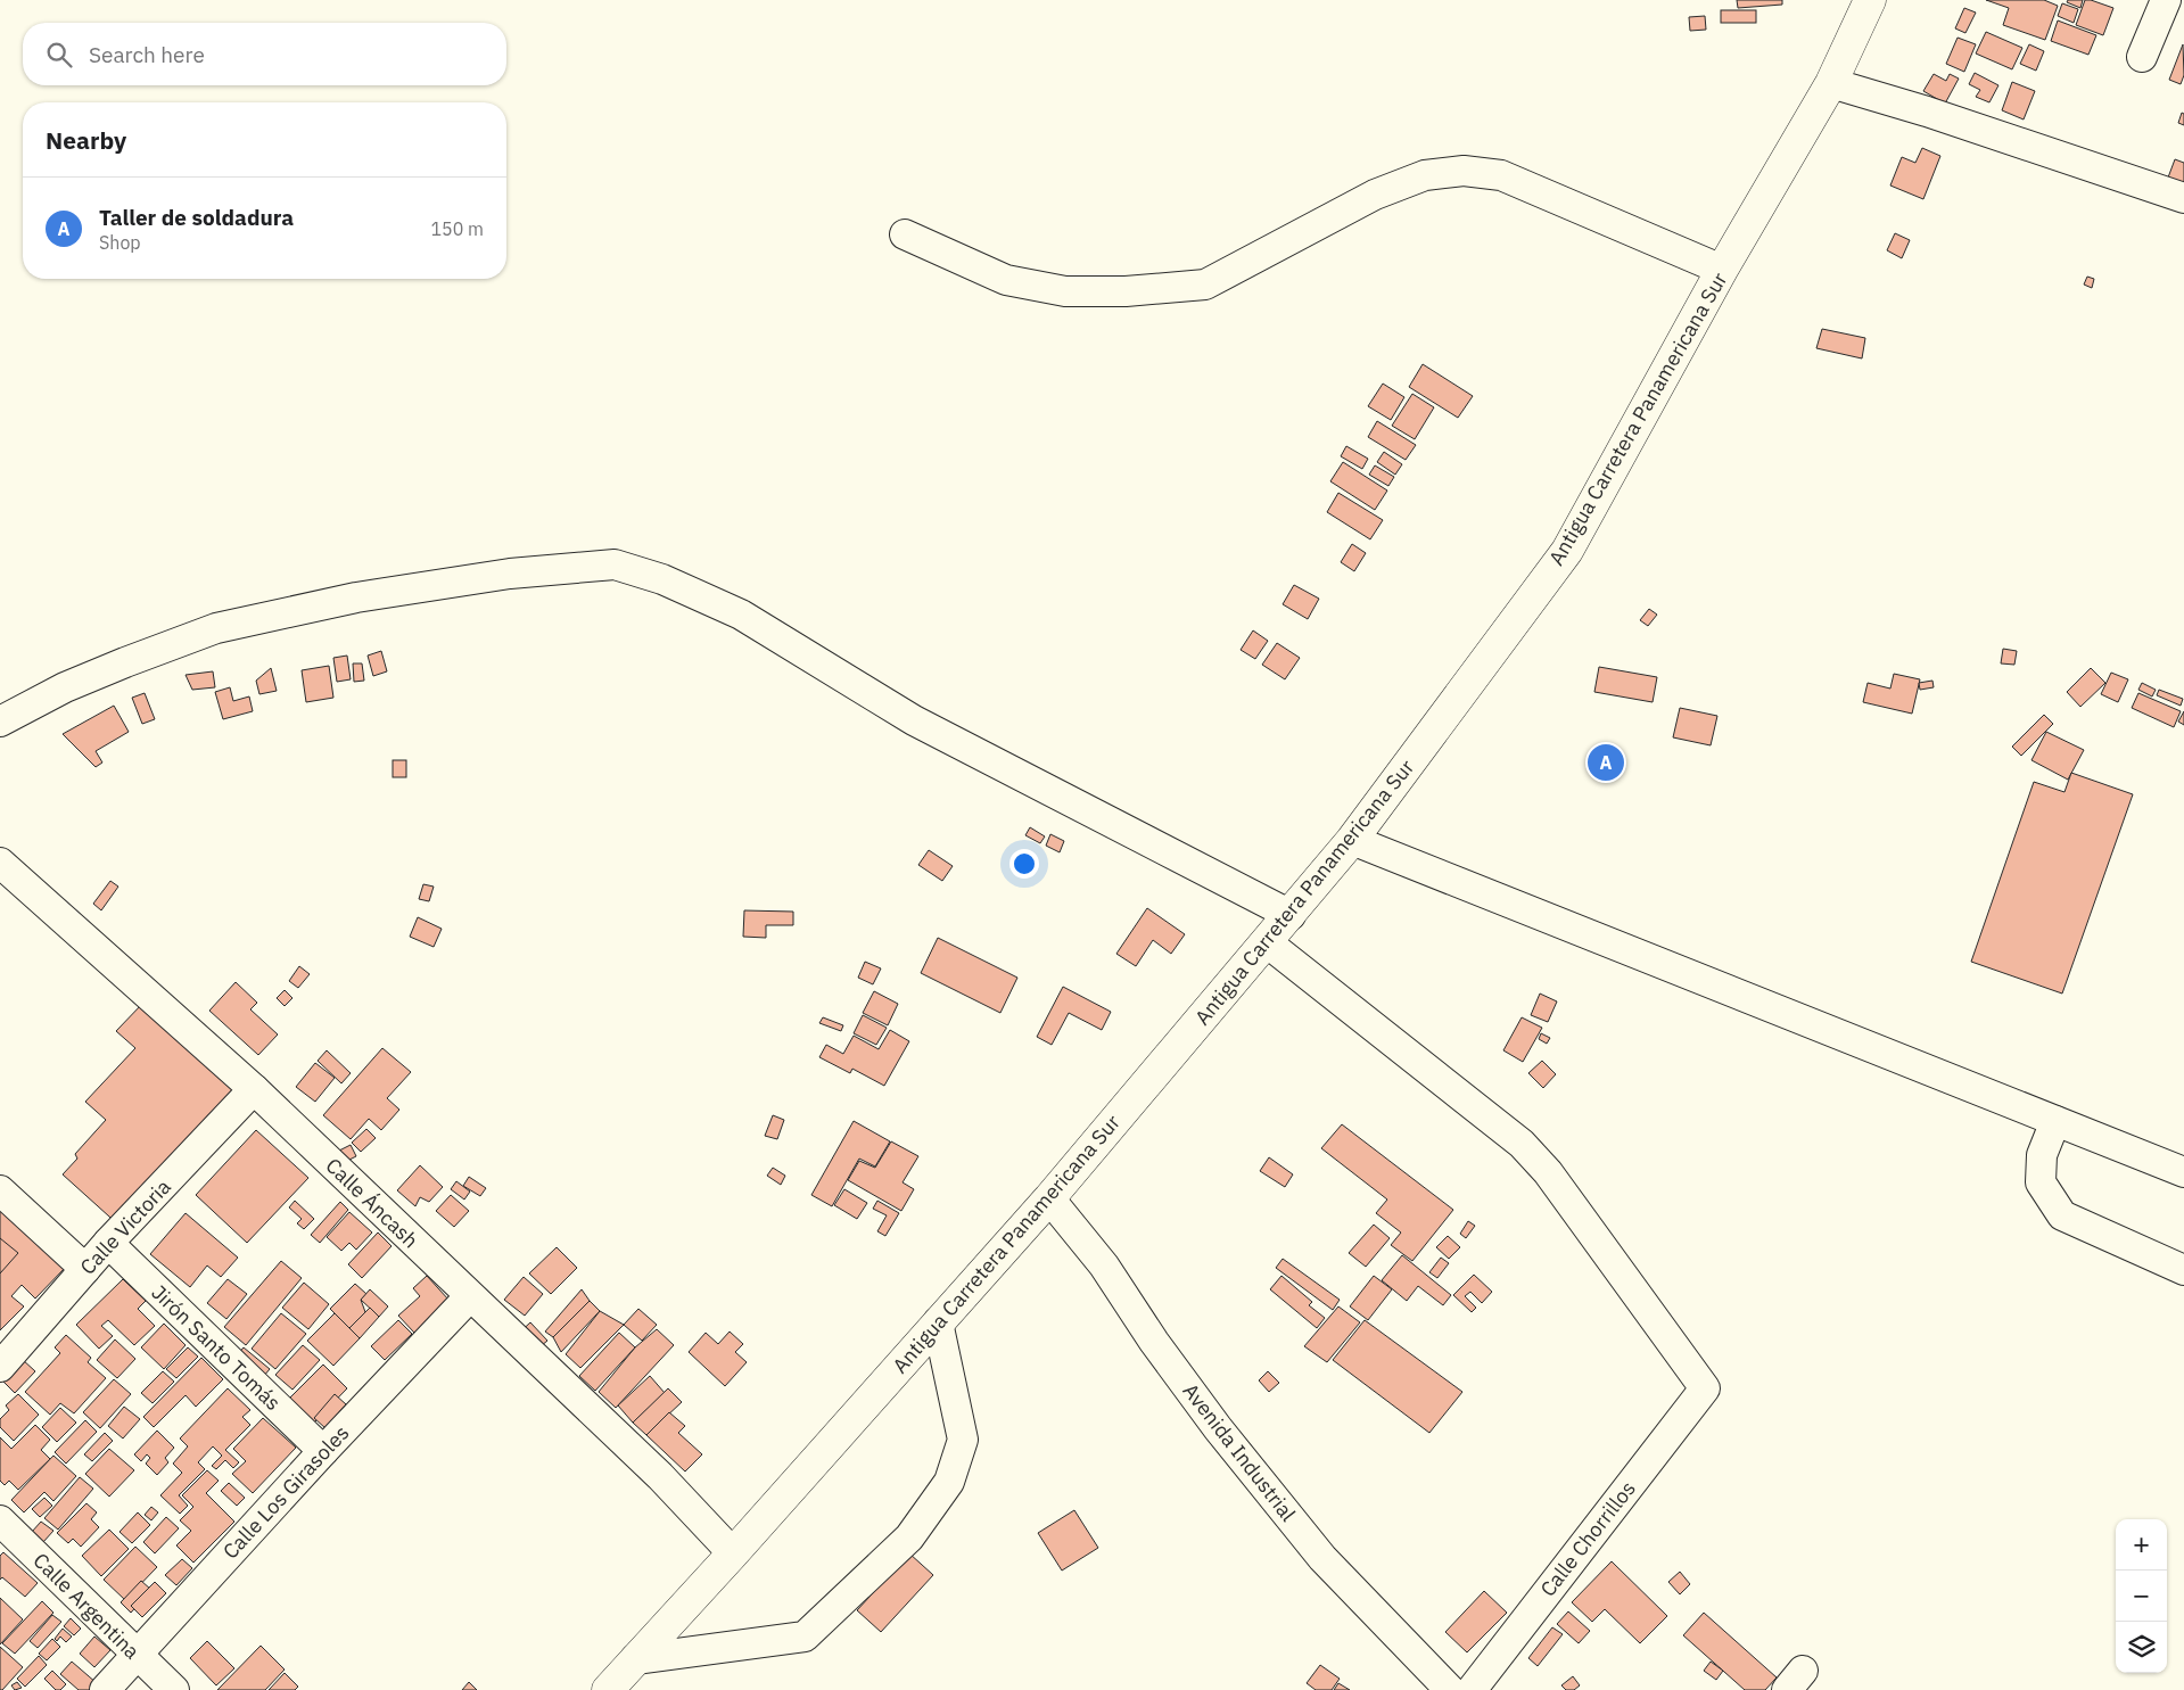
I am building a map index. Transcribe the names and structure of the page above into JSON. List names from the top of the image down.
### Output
{
  "streets": {
    "highway": ["Antigua Carretera Panamericana Sur"],
    "street": [
      "Calle Áncash",
      "Calle Victoria",
      "Jirón Santo Tomás",
      "Avenida Industrial",
      "Calle Los Girasoles",
      "Calle Chorrillos",
      "Calle Argentina"
    ]
  },
  "crossings": [
    ["Antigua Carretera Panamericana Sur", "Calle Áncash"],
    ["Antigua Carretera Panamericana Sur", "Avenida Industrial"],
    ["Antigua Carretera Panamericana Sur", "Calle Chorrillos"],
    ["Calle Áncash", "Calle Victoria"],
    ["Calle Áncash", "Calle Los Girasoles"],
    ["Calle Victoria", "Jirón Santo Tomás"],
    ["Jirón Santo Tomás", "Calle Los Girasoles"],
    ["Calle Los Girasoles", "Calle Argentina"]
  ],
  "page": {
    "search": "Search here",
    "heading": "Nearby",
    "list": [
      {
        "mark": "A",
        "name": "Taller de soldadura",
        "note": "Shop",
        "value": "150 m"
      }
    ],
    "pins": "A",
    "map_buttons": ["+", "−"]
  }
}
